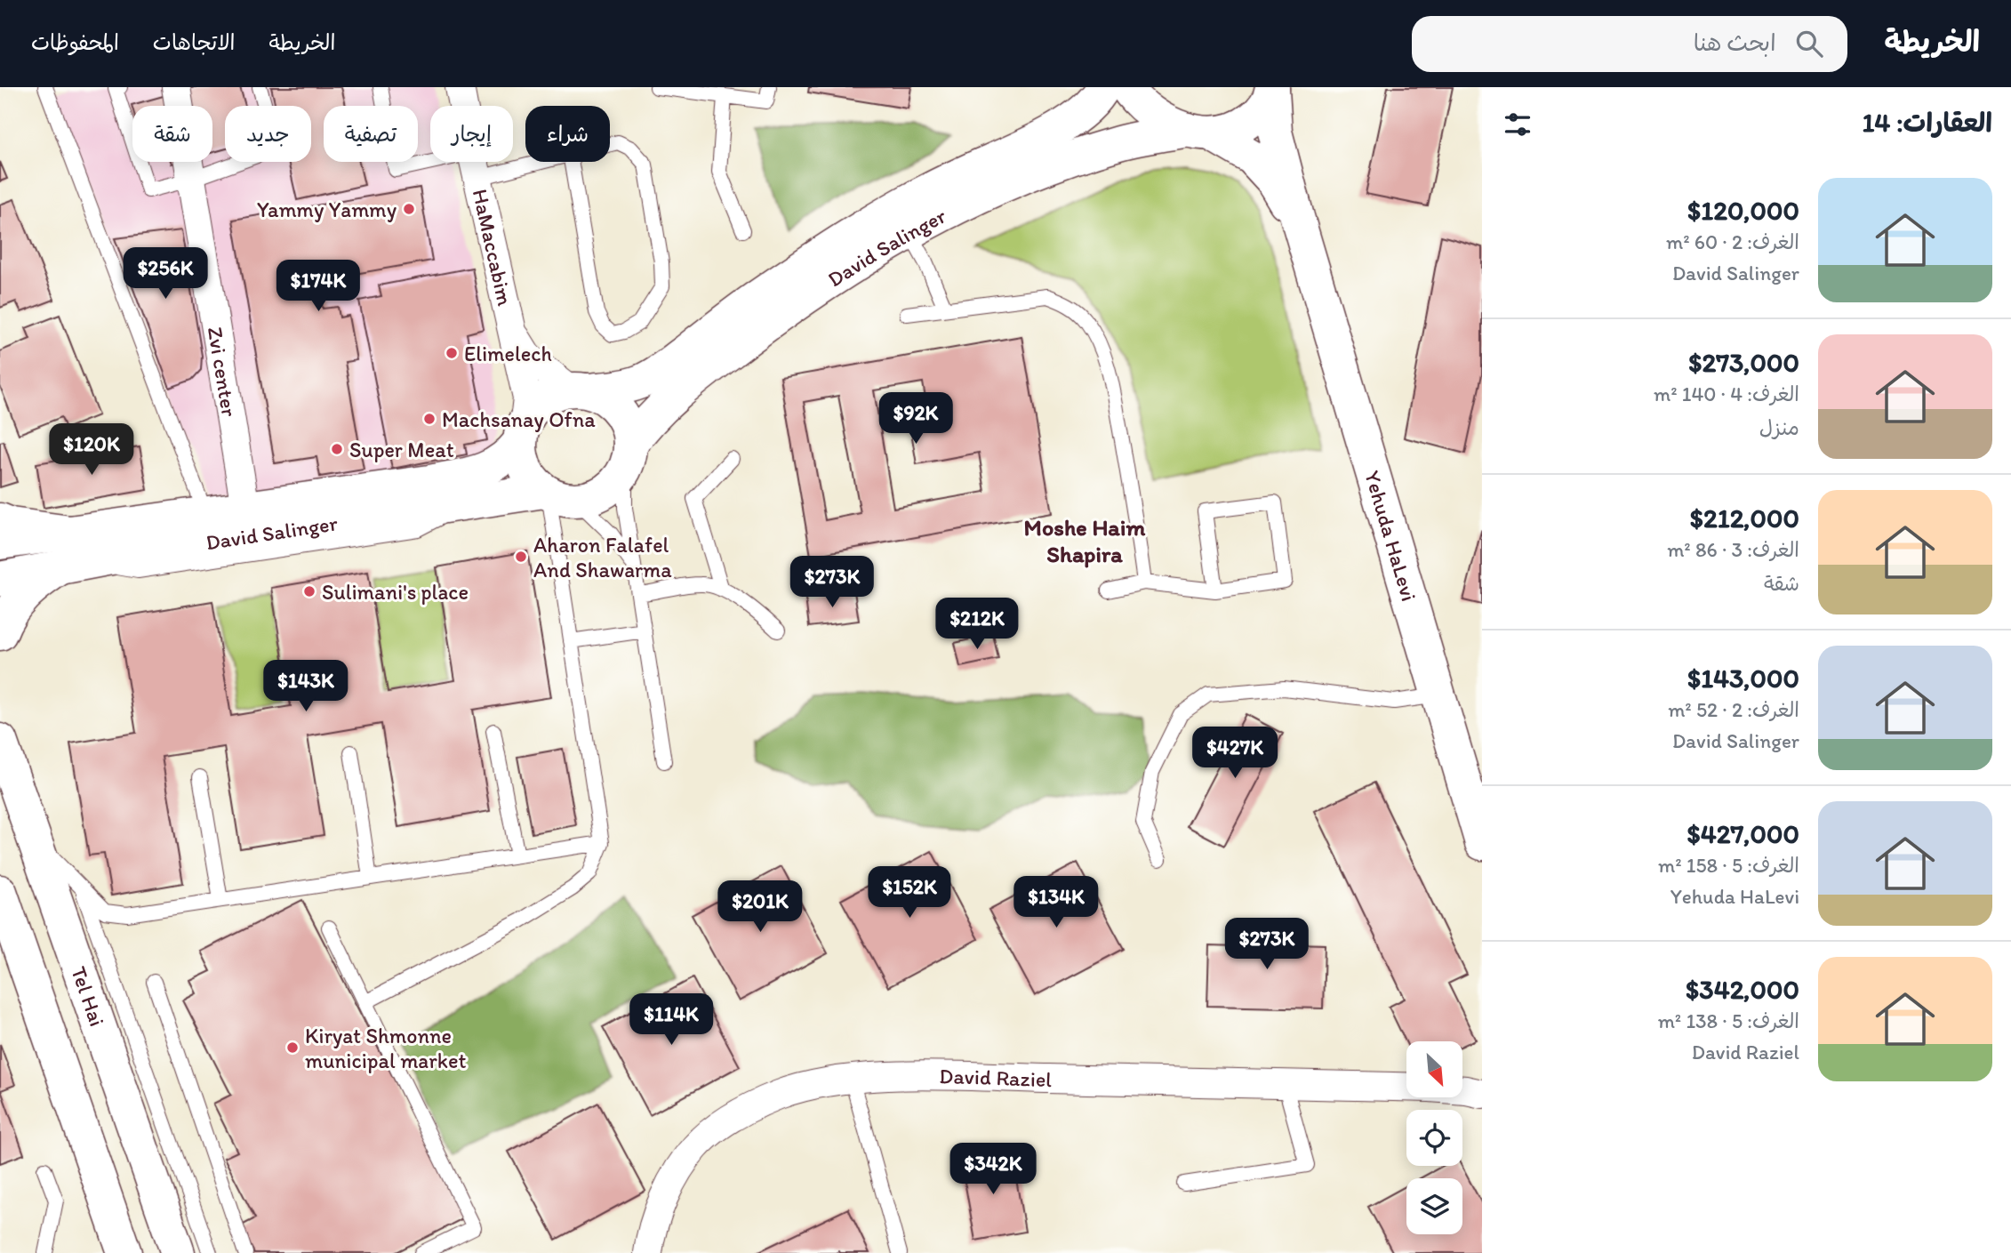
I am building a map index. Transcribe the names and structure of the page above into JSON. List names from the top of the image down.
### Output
{
  "streets": {
    "main road": ["David Salinger", "Yehuda HaLevi", "Tel Hai"],
    "street": ["HaMaccabim", "Zvi center", "David Raziel"]
  },
  "crossings": [
    ["HaMaccabim", "David Salinger"],
    ["David Salinger", "Zvi center"],
    ["David Salinger", "Yehuda HaLevi"]
  ],
  "districts": ["Moshe Haim Shapira"],
  "places": [
    "Yammy Yammy",
    "Elimelech",
    "Machsanay Ofna",
    "Super Meat",
    "Aharon Falafel And Shawarma",
    "Sulimani's place",
    "Kiryat Shmonne municipal market"
  ],
  "north": "bottom right",
  "page": {
    "header": "الخريطة",
    "search": "ابحث هنا",
    "nav": ["الخريطة", "الاتجاهات", "المحفوظات"],
    "heading": "العقارات: 14",
    "chip": [
      "شراء",
      "إيجار",
      "تصفية",
      "جديد",
      "شقة"
    ],
    "list": [
      {
        "name": "$120,000",
        "note": "الغرف: 2 · 60 m² · David Salinger"
      },
      {
        "name": "$273,000",
        "note": "الغرف: 4 · 140 m² · منزل"
      },
      {
        "name": "$212,000",
        "note": "الغرف: 3 · 86 m² · شقة"
      },
      {
        "name": "$143,000",
        "note": "الغرف: 2 · 52 m² · David Salinger"
      },
      {
        "name": "$427,000",
        "note": "الغرف: 5 · 158 m² · Yehuda HaLevi"
      },
      {
        "name": "$342,000",
        "note": "الغرف: 5 · 138 m² · David Raziel"
      }
    ],
    "price": [
      "$256K",
      "$174K",
      "$92K",
      "$120K",
      "$273K",
      "$212K",
      "$143K",
      "$427K",
      "$152K",
      "$134K",
      "$201K",
      "$273K",
      "$114K",
      "$342K"
    ]
  }
}
